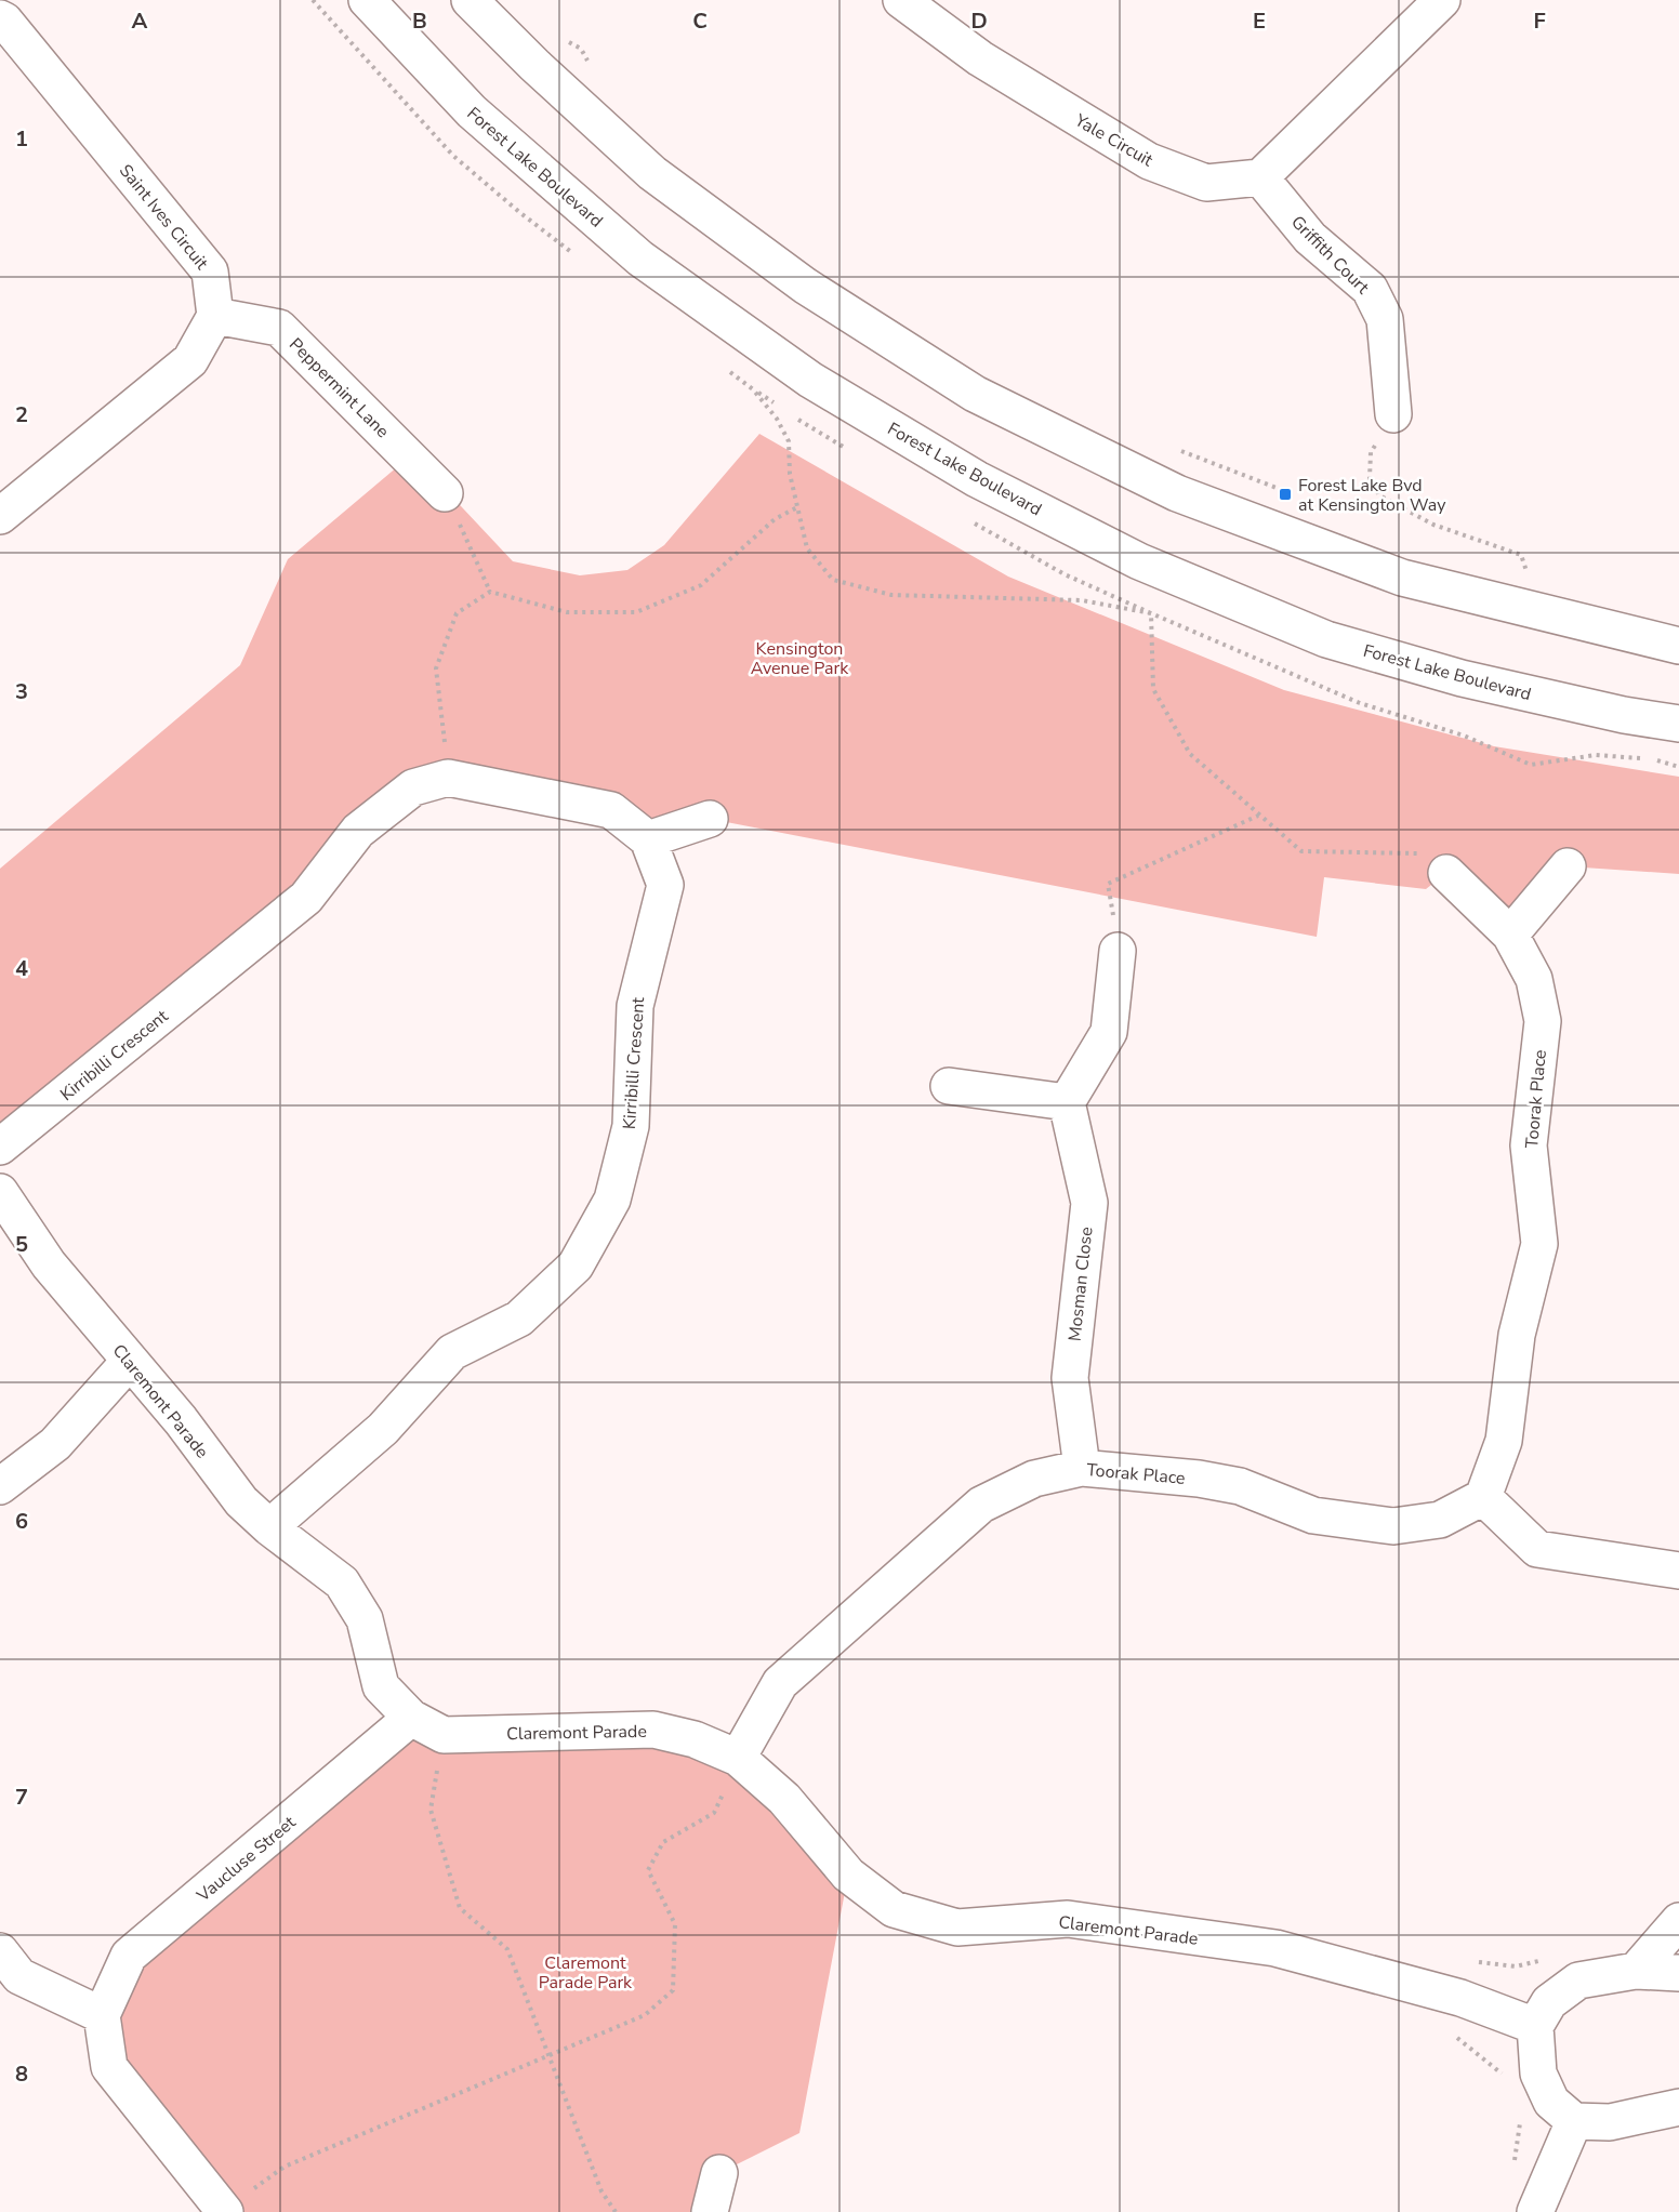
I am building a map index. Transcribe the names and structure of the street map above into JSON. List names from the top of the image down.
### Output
{
  "streets": {
    "street": [
      "Yale Circuit",
      "Forest Lake Boulevard",
      "Saint Ives Circuit",
      "Griffith Court",
      "Peppermint Lane",
      "Kirribilli Crescent",
      "Toorak Place",
      "Mosman Close",
      "Claremont Parade",
      "Vaucluse Street"
    ]
  },
  "crossings": [
    ["Yale Circuit", "Griffith Court"],
    ["Saint Ives Circuit", "Peppermint Lane"],
    ["Kirribilli Crescent", "Claremont Parade"],
    ["Toorak Place", "Mosman Close"],
    ["Toorak Place", "Claremont Parade"],
    ["Claremont Parade", "Vaucluse Street"]
  ],
  "parks": ["Kensington Avenue Park", "Claremont Parade Park"],
  "places": {
    "transit": ["Forest Lake Bvd at Kensington Way"]
  },
  "grid": {
    "columns": [
      "A",
      "B",
      "C",
      "D",
      "E",
      "F"
    ],
    "rows": [
      "1",
      "2",
      "3",
      "4",
      "5",
      "6",
      "7",
      "8"
    ]
  }
}
